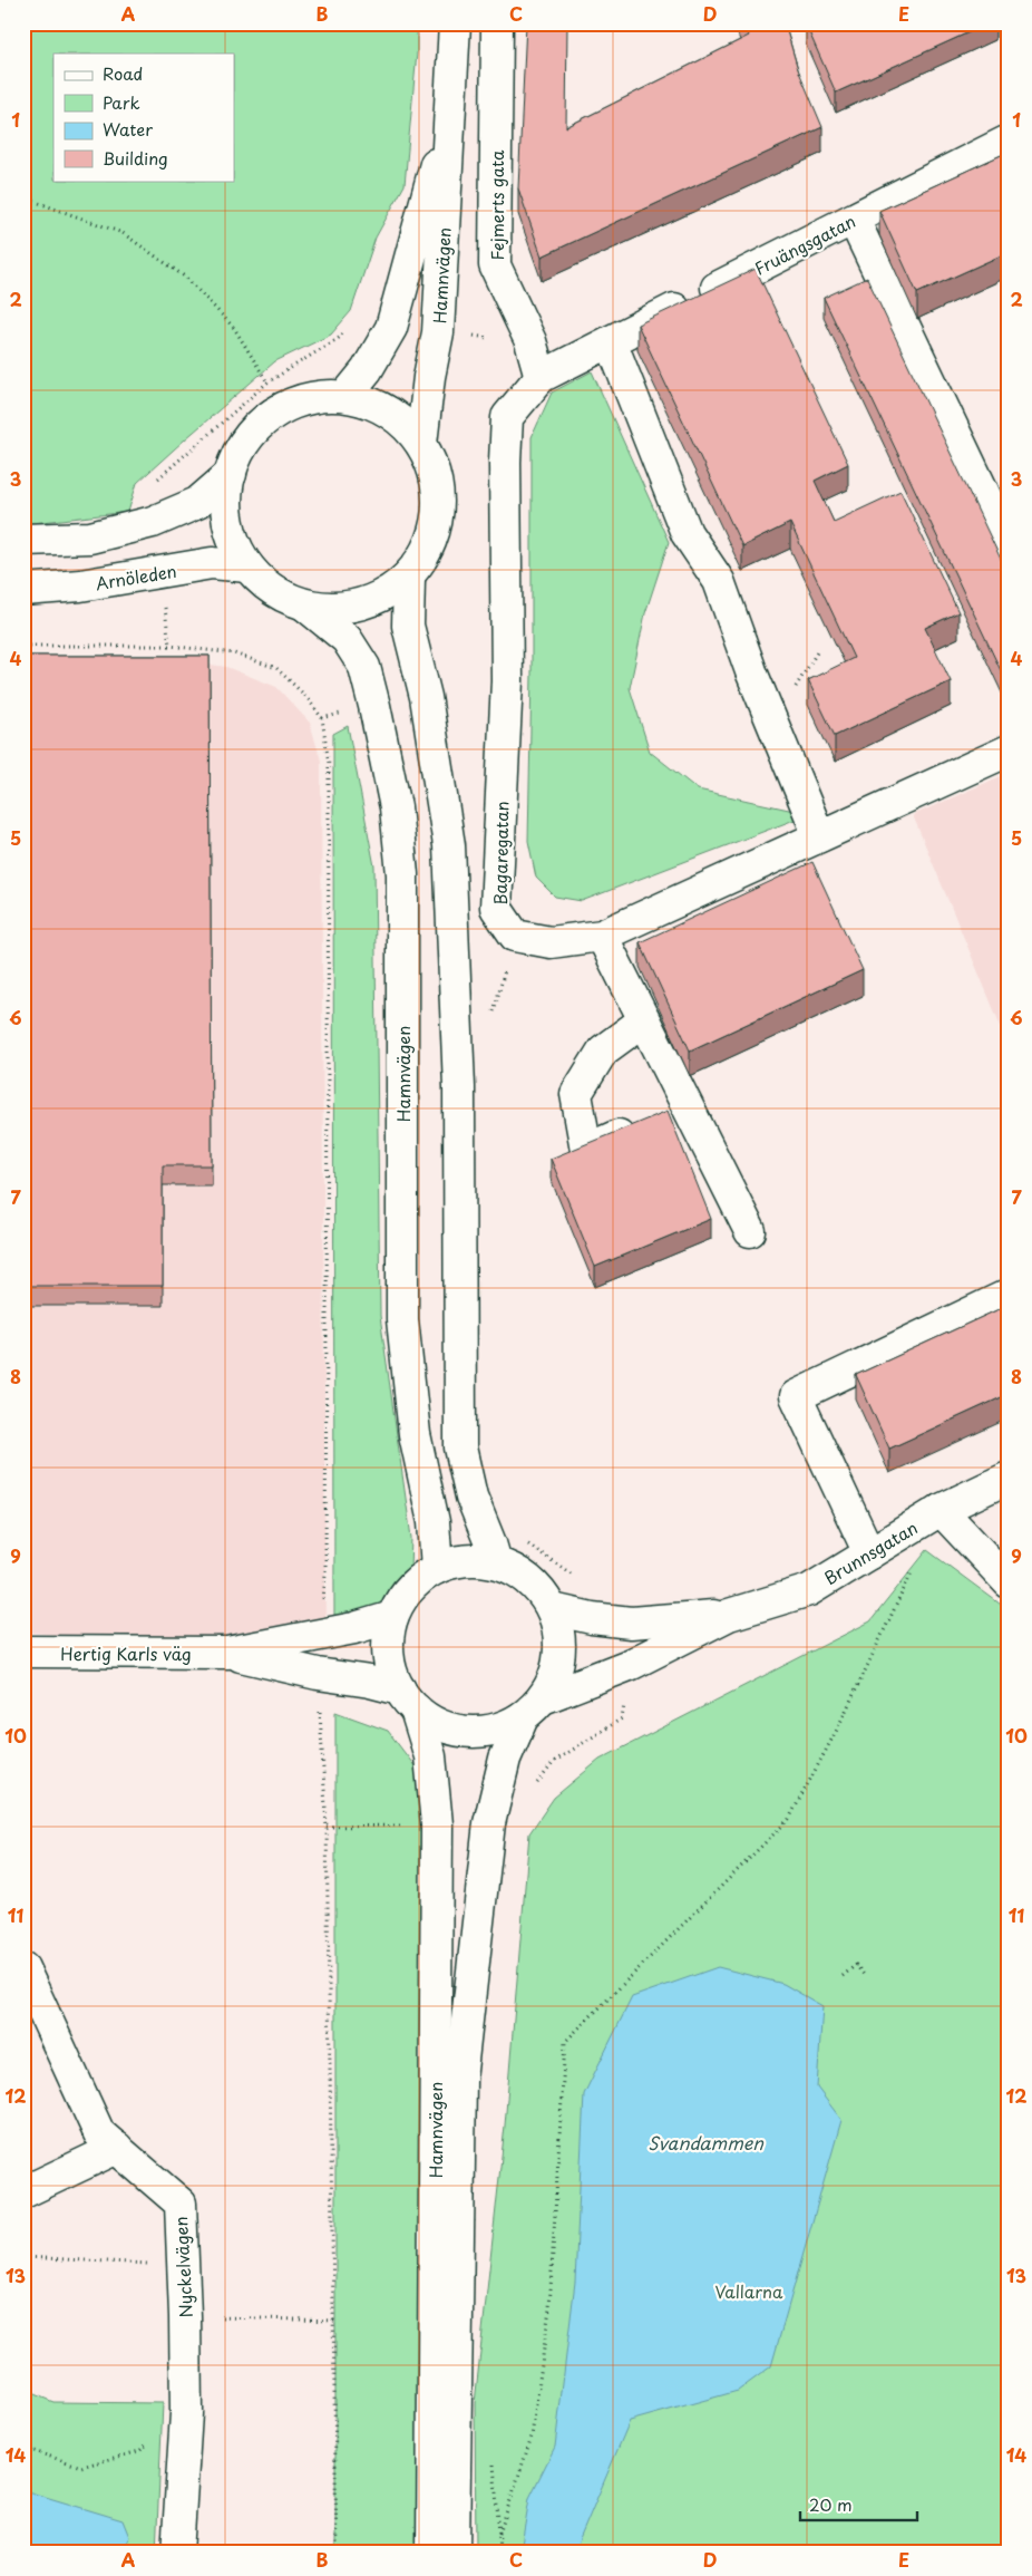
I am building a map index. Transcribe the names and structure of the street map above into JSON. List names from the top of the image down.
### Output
{
  "streets": {
    "main road": [
      "Fejmerts gata",
      "Fruängsgatan",
      "Hamnvägen",
      "Arnöleden",
      "Bagaregatan",
      "Brunnsgatan",
      "Hertig Karls väg",
      "Nyckelvägen"
    ]
  },
  "crossings": [
    ["Fejmerts gata", "Fruängsgatan"],
    ["Fejmerts gata", "Bagaregatan"],
    ["Fruängsgatan", "Bagaregatan"],
    ["Hamnvägen", "Brunnsgatan"],
    ["Hamnvägen", "Hertig Karls väg"],
    ["Brunnsgatan", "Hertig Karls väg"]
  ],
  "water": ["Svandammen"],
  "parks": ["Vallarna"],
  "legend": [
    "Road",
    "Park",
    "Water",
    "Building"
  ],
  "scale_bar": "20 m",
  "grid": {
    "columns": [
      "A",
      "B",
      "C",
      "D",
      "E"
    ],
    "rows": [
      "1",
      "2",
      "3",
      "4",
      "5",
      "6",
      "7",
      "8",
      "9",
      "10",
      "11",
      "12",
      "13",
      "14"
    ]
  }
}
